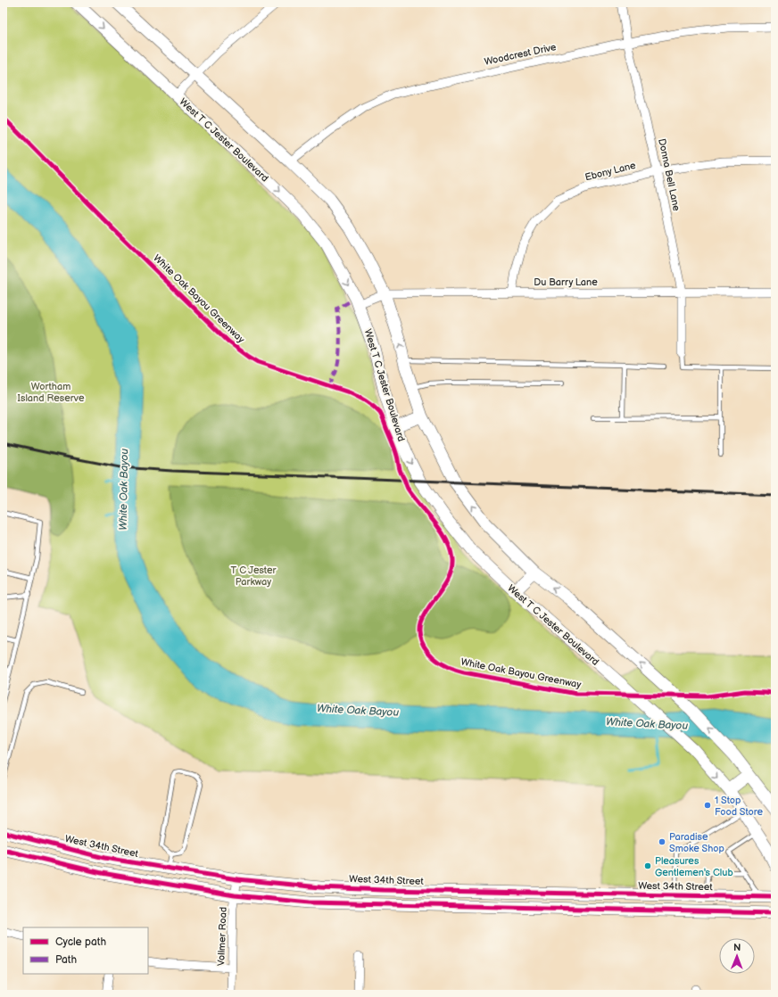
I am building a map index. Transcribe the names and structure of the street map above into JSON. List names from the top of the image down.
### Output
{
  "streets": {
    "main road": ["West T C Jester Boulevard", "West 34th Street"],
    "street": [
      "Woodcrest Drive",
      "Ebony Lane",
      "Donna Bell Lane",
      "Du Barry Lane",
      "Vollmer Road"
    ],
    "cycle path": ["White Oak Bayou Greenway"]
  },
  "crossings": [
    ["Woodcrest Drive", "Donna Bell Lane"],
    ["West T C Jester Boulevard", "Du Barry Lane"],
    ["Ebony Lane", "Donna Bell Lane"],
    ["Ebony Lane", "Du Barry Lane"],
    ["Donna Bell Lane", "Du Barry Lane"],
    ["West 34th Street", "Vollmer Road"]
  ],
  "water": ["White Oak Bayou"],
  "parks": ["Wortham Island Reserve", "T C Jester Parkway"],
  "places": ["1 Stop Food Store", "Paradise Smoke Shop", "Pleasures Gentlemen's Club"],
  "legend": ["Cycle path", "Path"],
  "north": "top"
}
